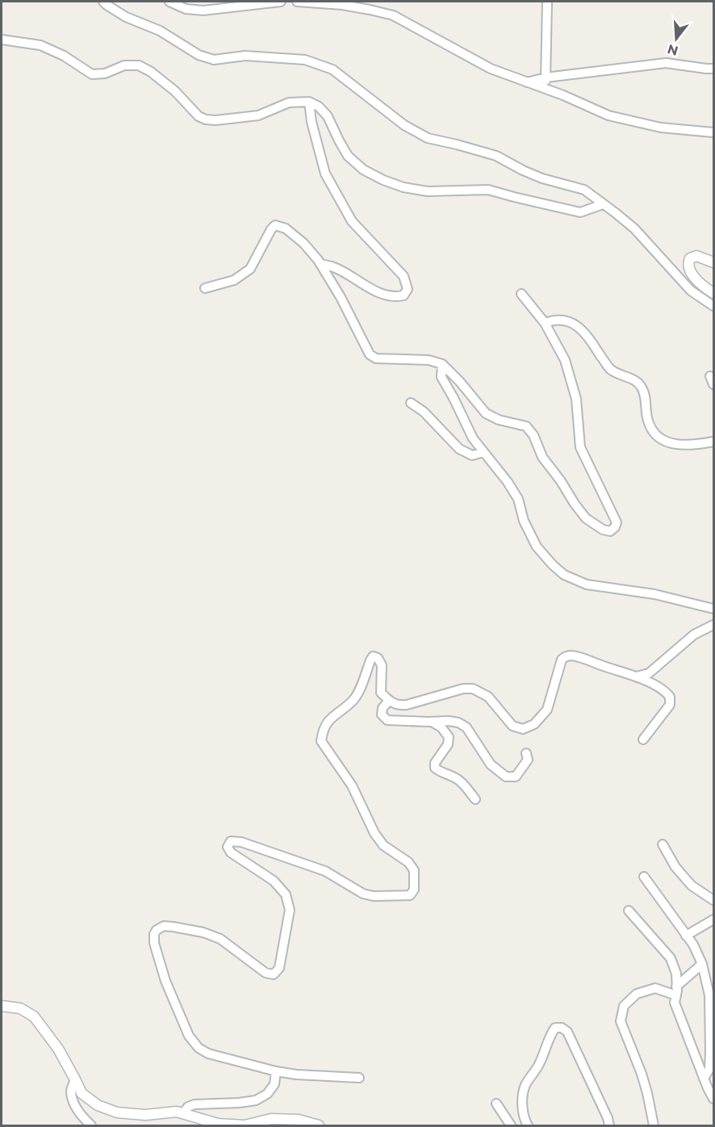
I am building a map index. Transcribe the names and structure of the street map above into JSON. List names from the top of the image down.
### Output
{
  "north": "bottom"
}
